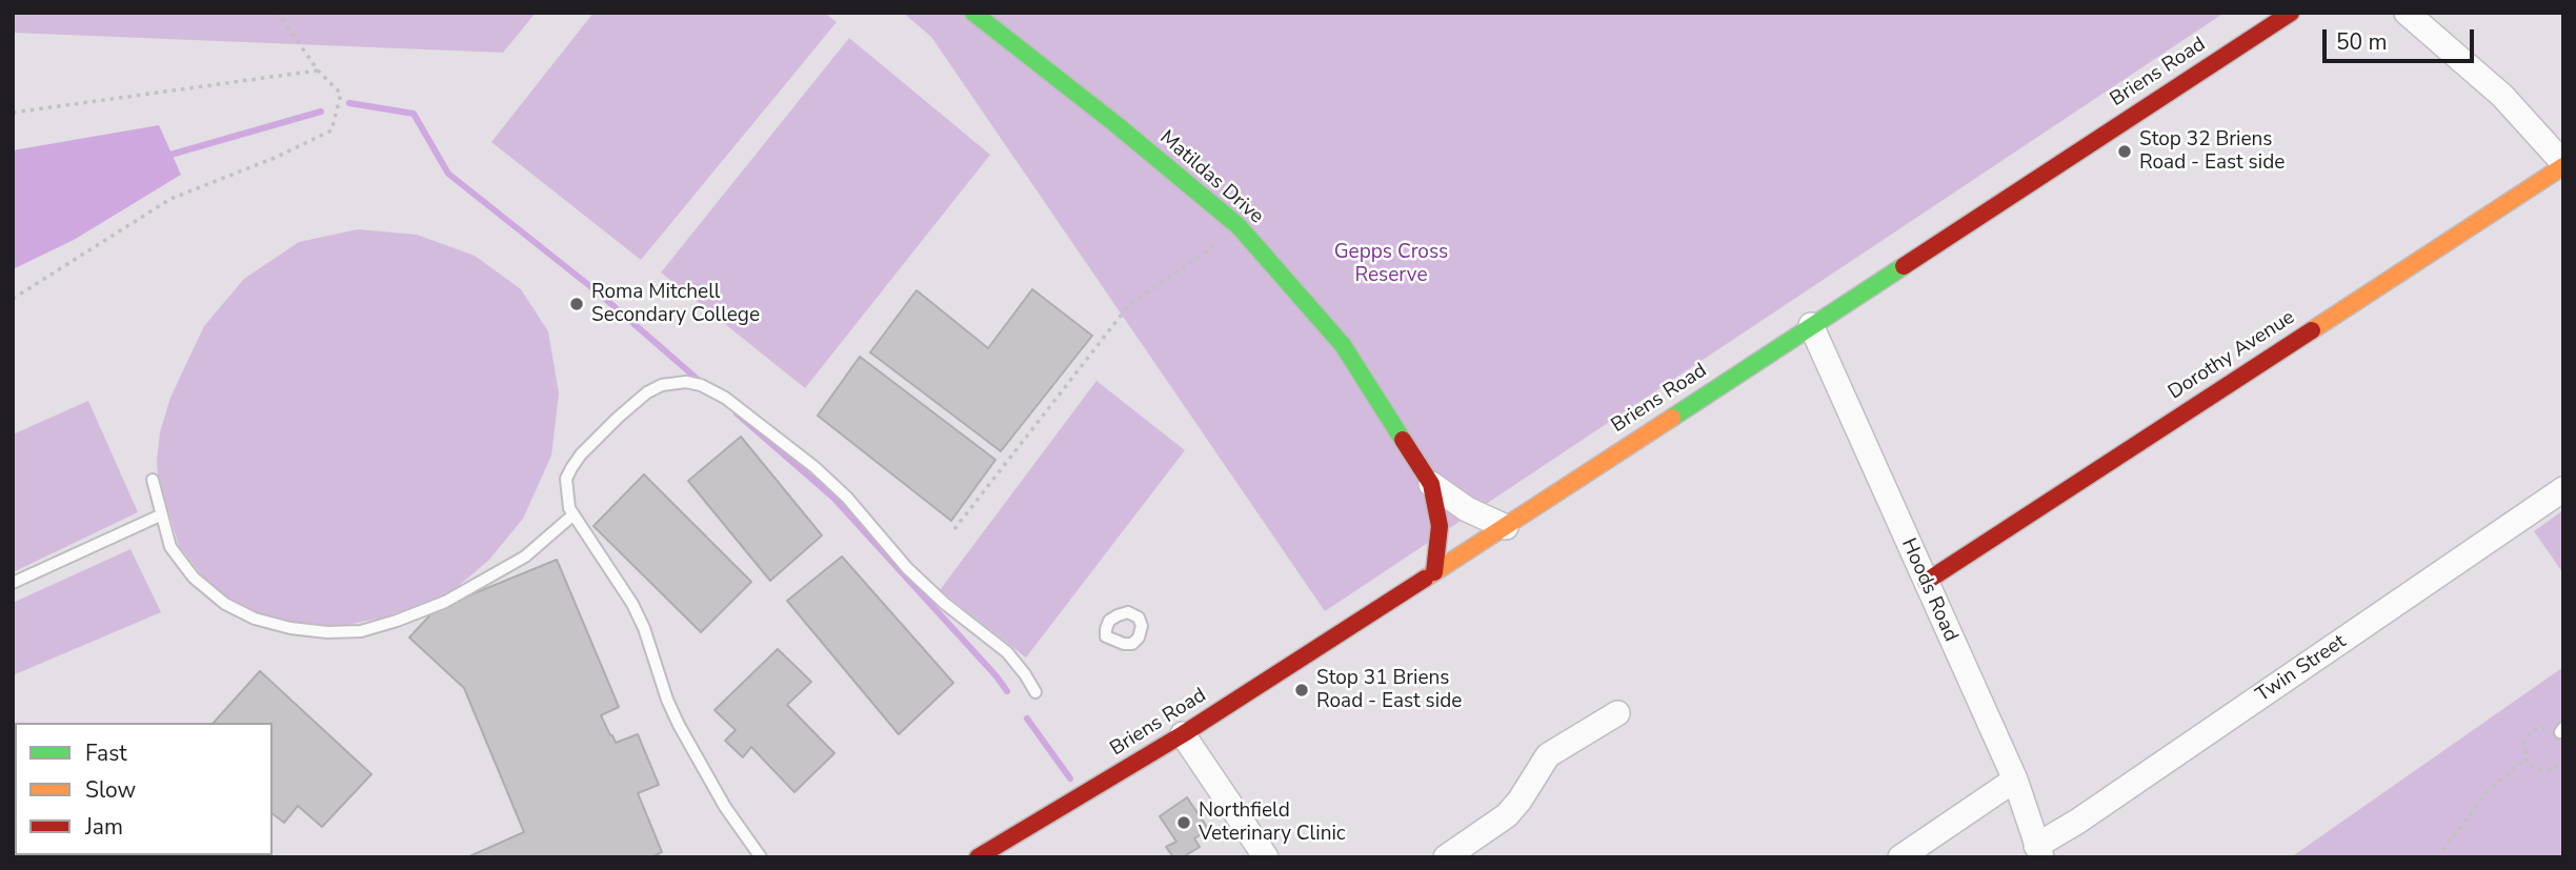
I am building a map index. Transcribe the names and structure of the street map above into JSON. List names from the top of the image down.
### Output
{
  "streets": {
    "main road": ["Briens Road", "Matildas Drive", "Dorothy Avenue"],
    "street": ["Hoods Road", "Twin Street"]
  },
  "crossings": [
    ["Briens Road", "Matildas Drive"],
    ["Briens Road", "Hoods Road"],
    ["Dorothy Avenue", "Hoods Road"],
    ["Hoods Road", "Twin Street"]
  ],
  "parks": ["Gepps Cross Reserve"],
  "places": [
    "Stop 32 Briens Road - East side",
    "Roma Mitchell Secondary College",
    "Stop 31 Briens Road - East side",
    "Northfield Veterinary Clinic"
  ],
  "legend": ["Fast", "Slow", "Jam"],
  "scale_bar": "50 m"
}
